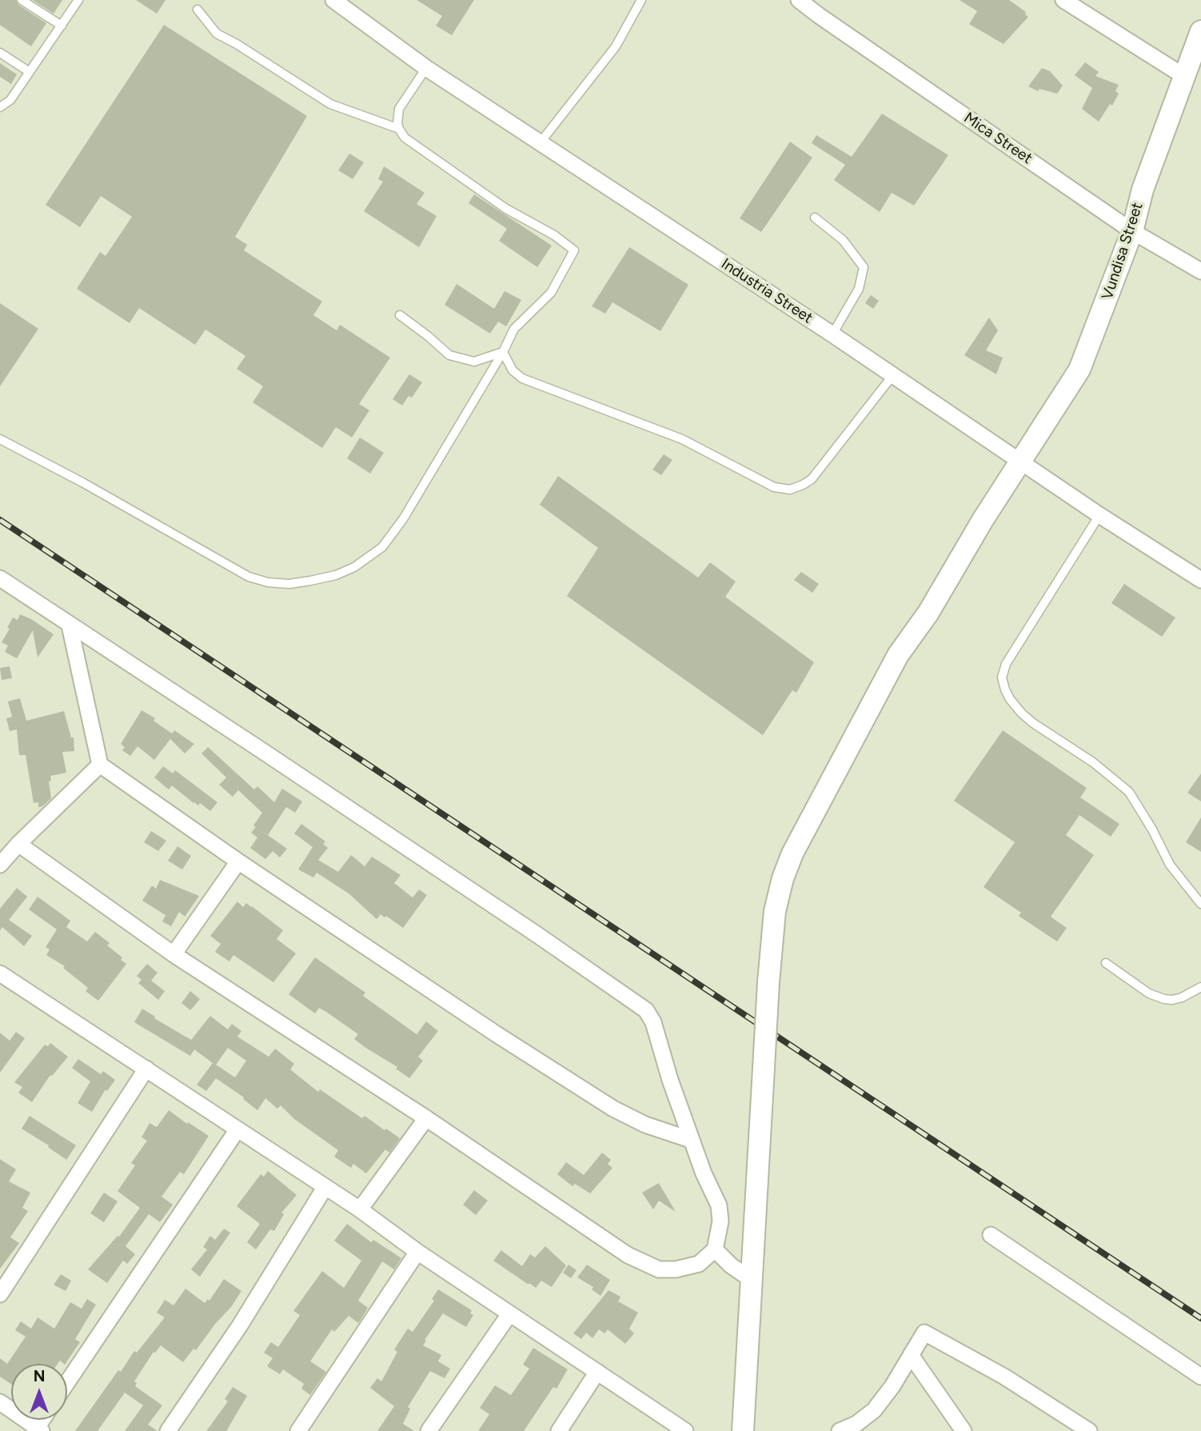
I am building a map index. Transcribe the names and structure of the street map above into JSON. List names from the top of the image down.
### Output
{
  "streets": {
    "street": ["Mica Street", "Vundisa Street", "Industria Street"]
  },
  "crossings": [
    ["Mica Street", "Vundisa Street"],
    ["Vundisa Street", "Industria Street"]
  ],
  "north": "top"
}
